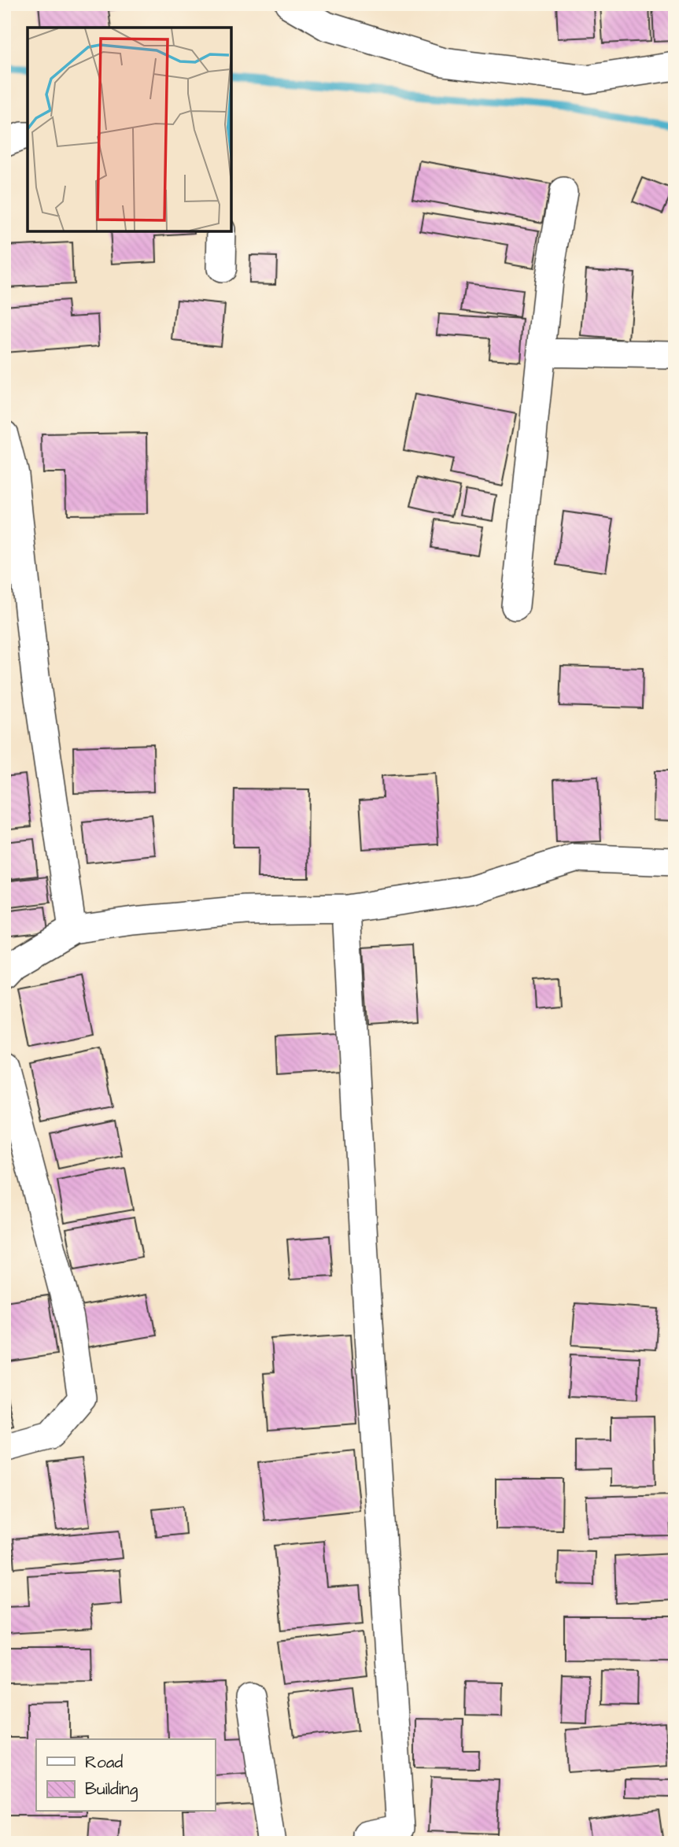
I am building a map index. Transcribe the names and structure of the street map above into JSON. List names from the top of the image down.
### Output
{
  "legend": ["Road", "Building"]
}
